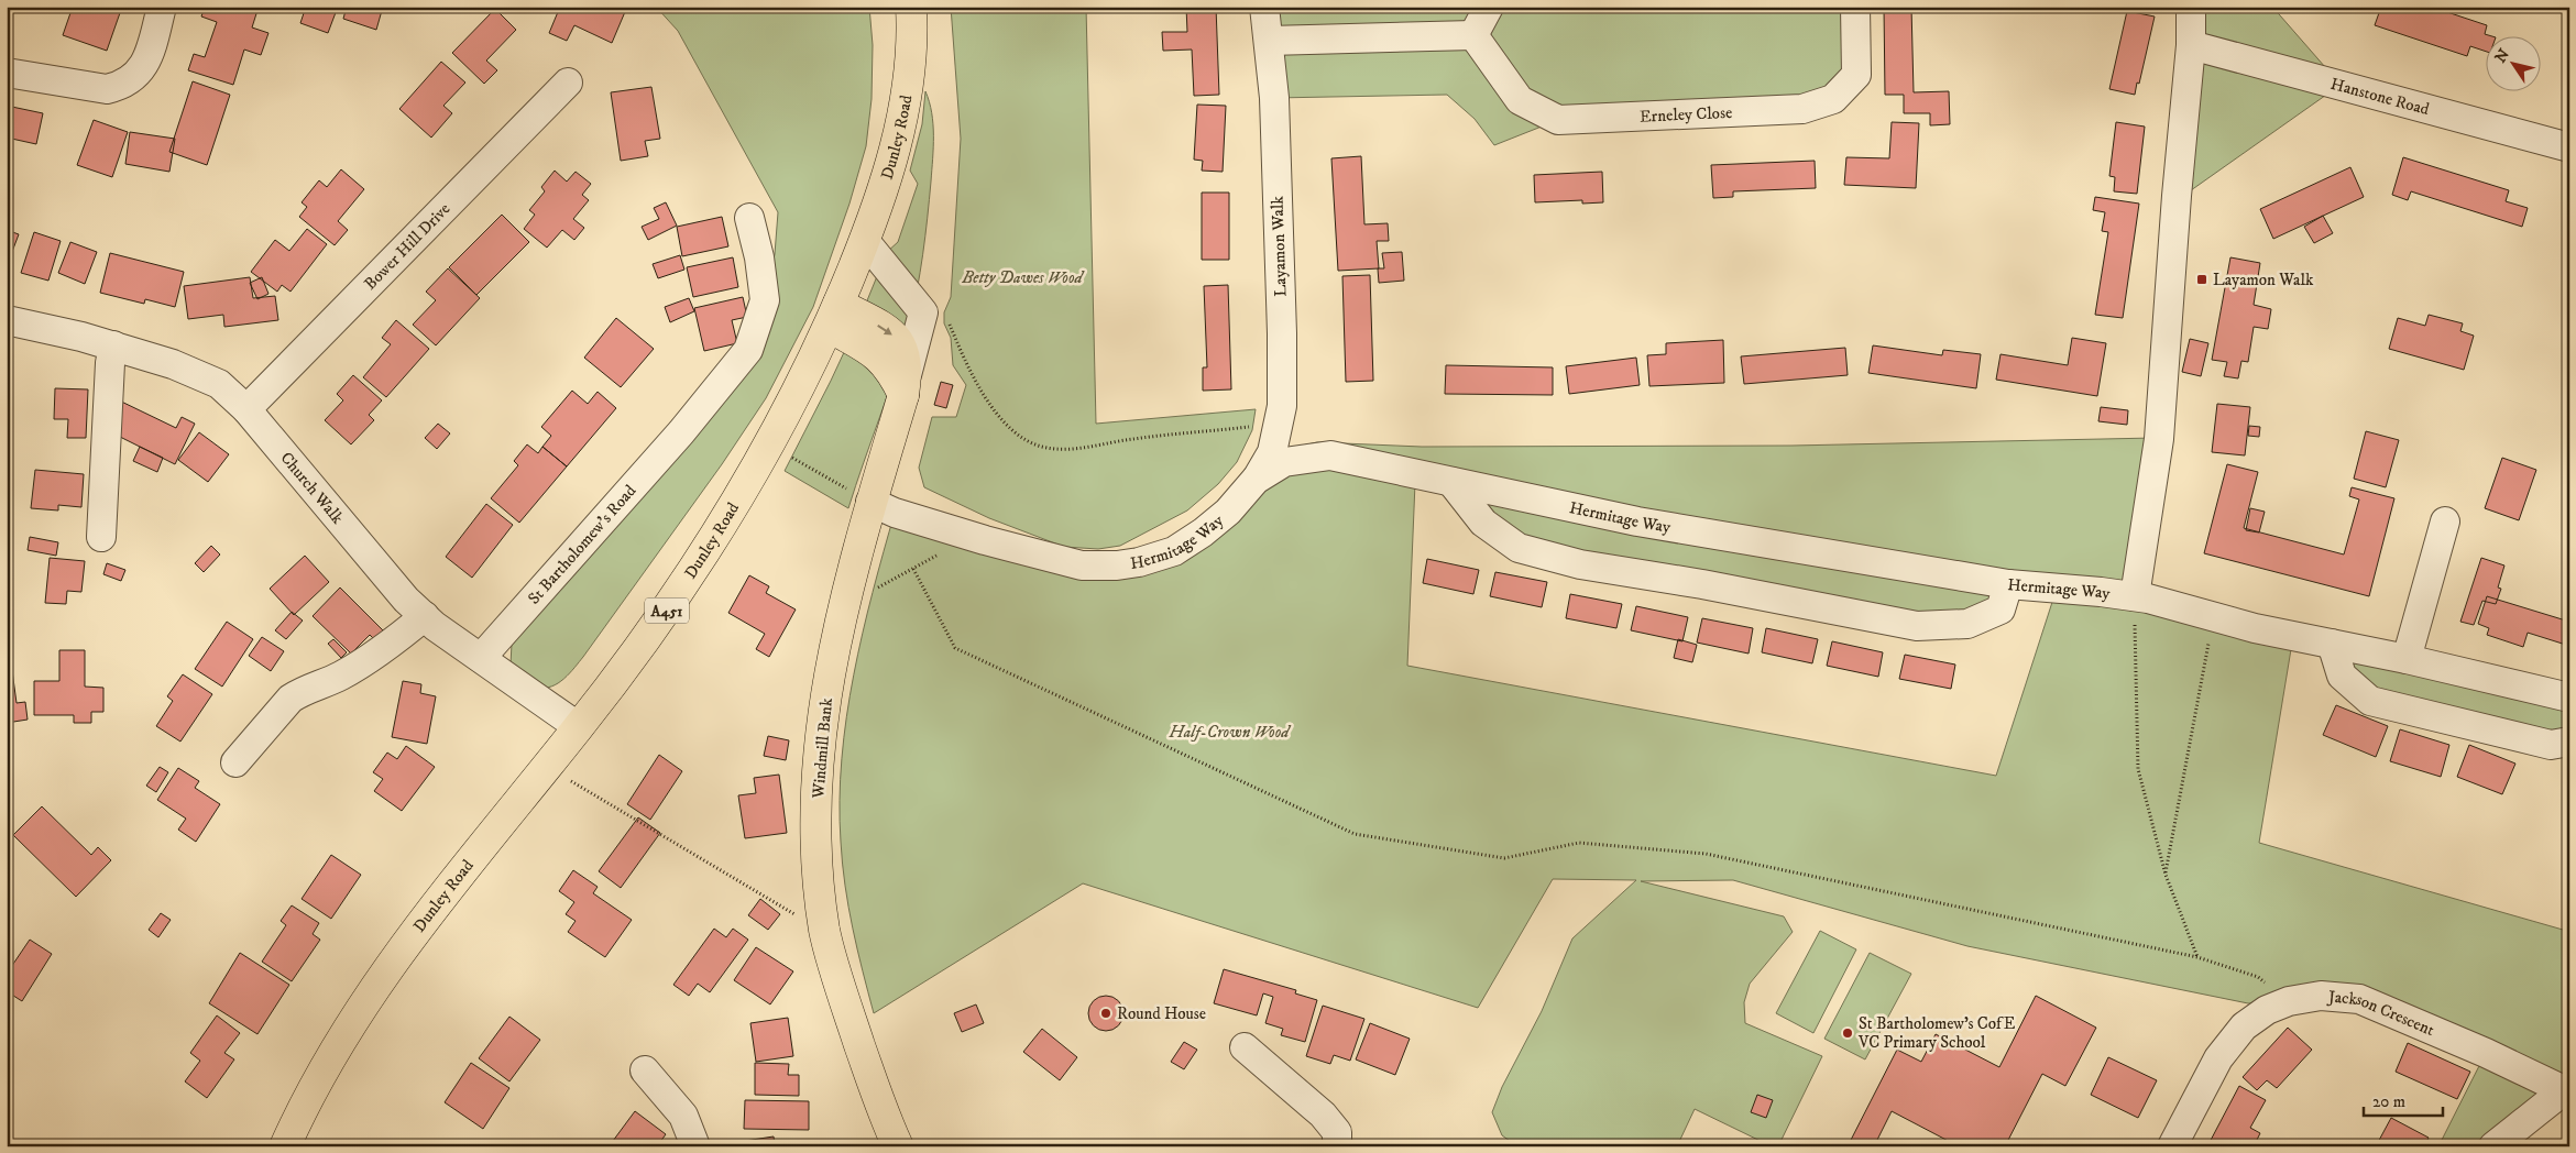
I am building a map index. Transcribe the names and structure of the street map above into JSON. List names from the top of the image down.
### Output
{
  "streets": {
    "main road": ["Dunley Road", "A451", "Windmill Bank"],
    "street": [
      "Hanstone Road",
      "Erneley Close",
      "Bower Hill Drive",
      "Layamon Walk",
      "Church Walk",
      "Hermitage Way",
      "St Bartholomew's Road",
      "Jackson Crescent"
    ]
  },
  "crossings": [
    ["Dunley Road", "Church Walk"],
    ["Bower Hill Drive", "Church Walk"],
    ["Layamon Walk", "Hermitage Way"],
    ["Church Walk", "St Bartholomew's Road"],
    ["Hermitage Way", "Windmill Bank"]
  ],
  "parks": ["Betty Dawes Wood", "Half-Crown Wood"],
  "places": {
    "transit": ["Layamon Walk"],
    "other": ["Round House", "St Bartholomew's CofE VC Primary School"]
  },
  "scale_bar": "20 m",
  "north": "top left"
}
